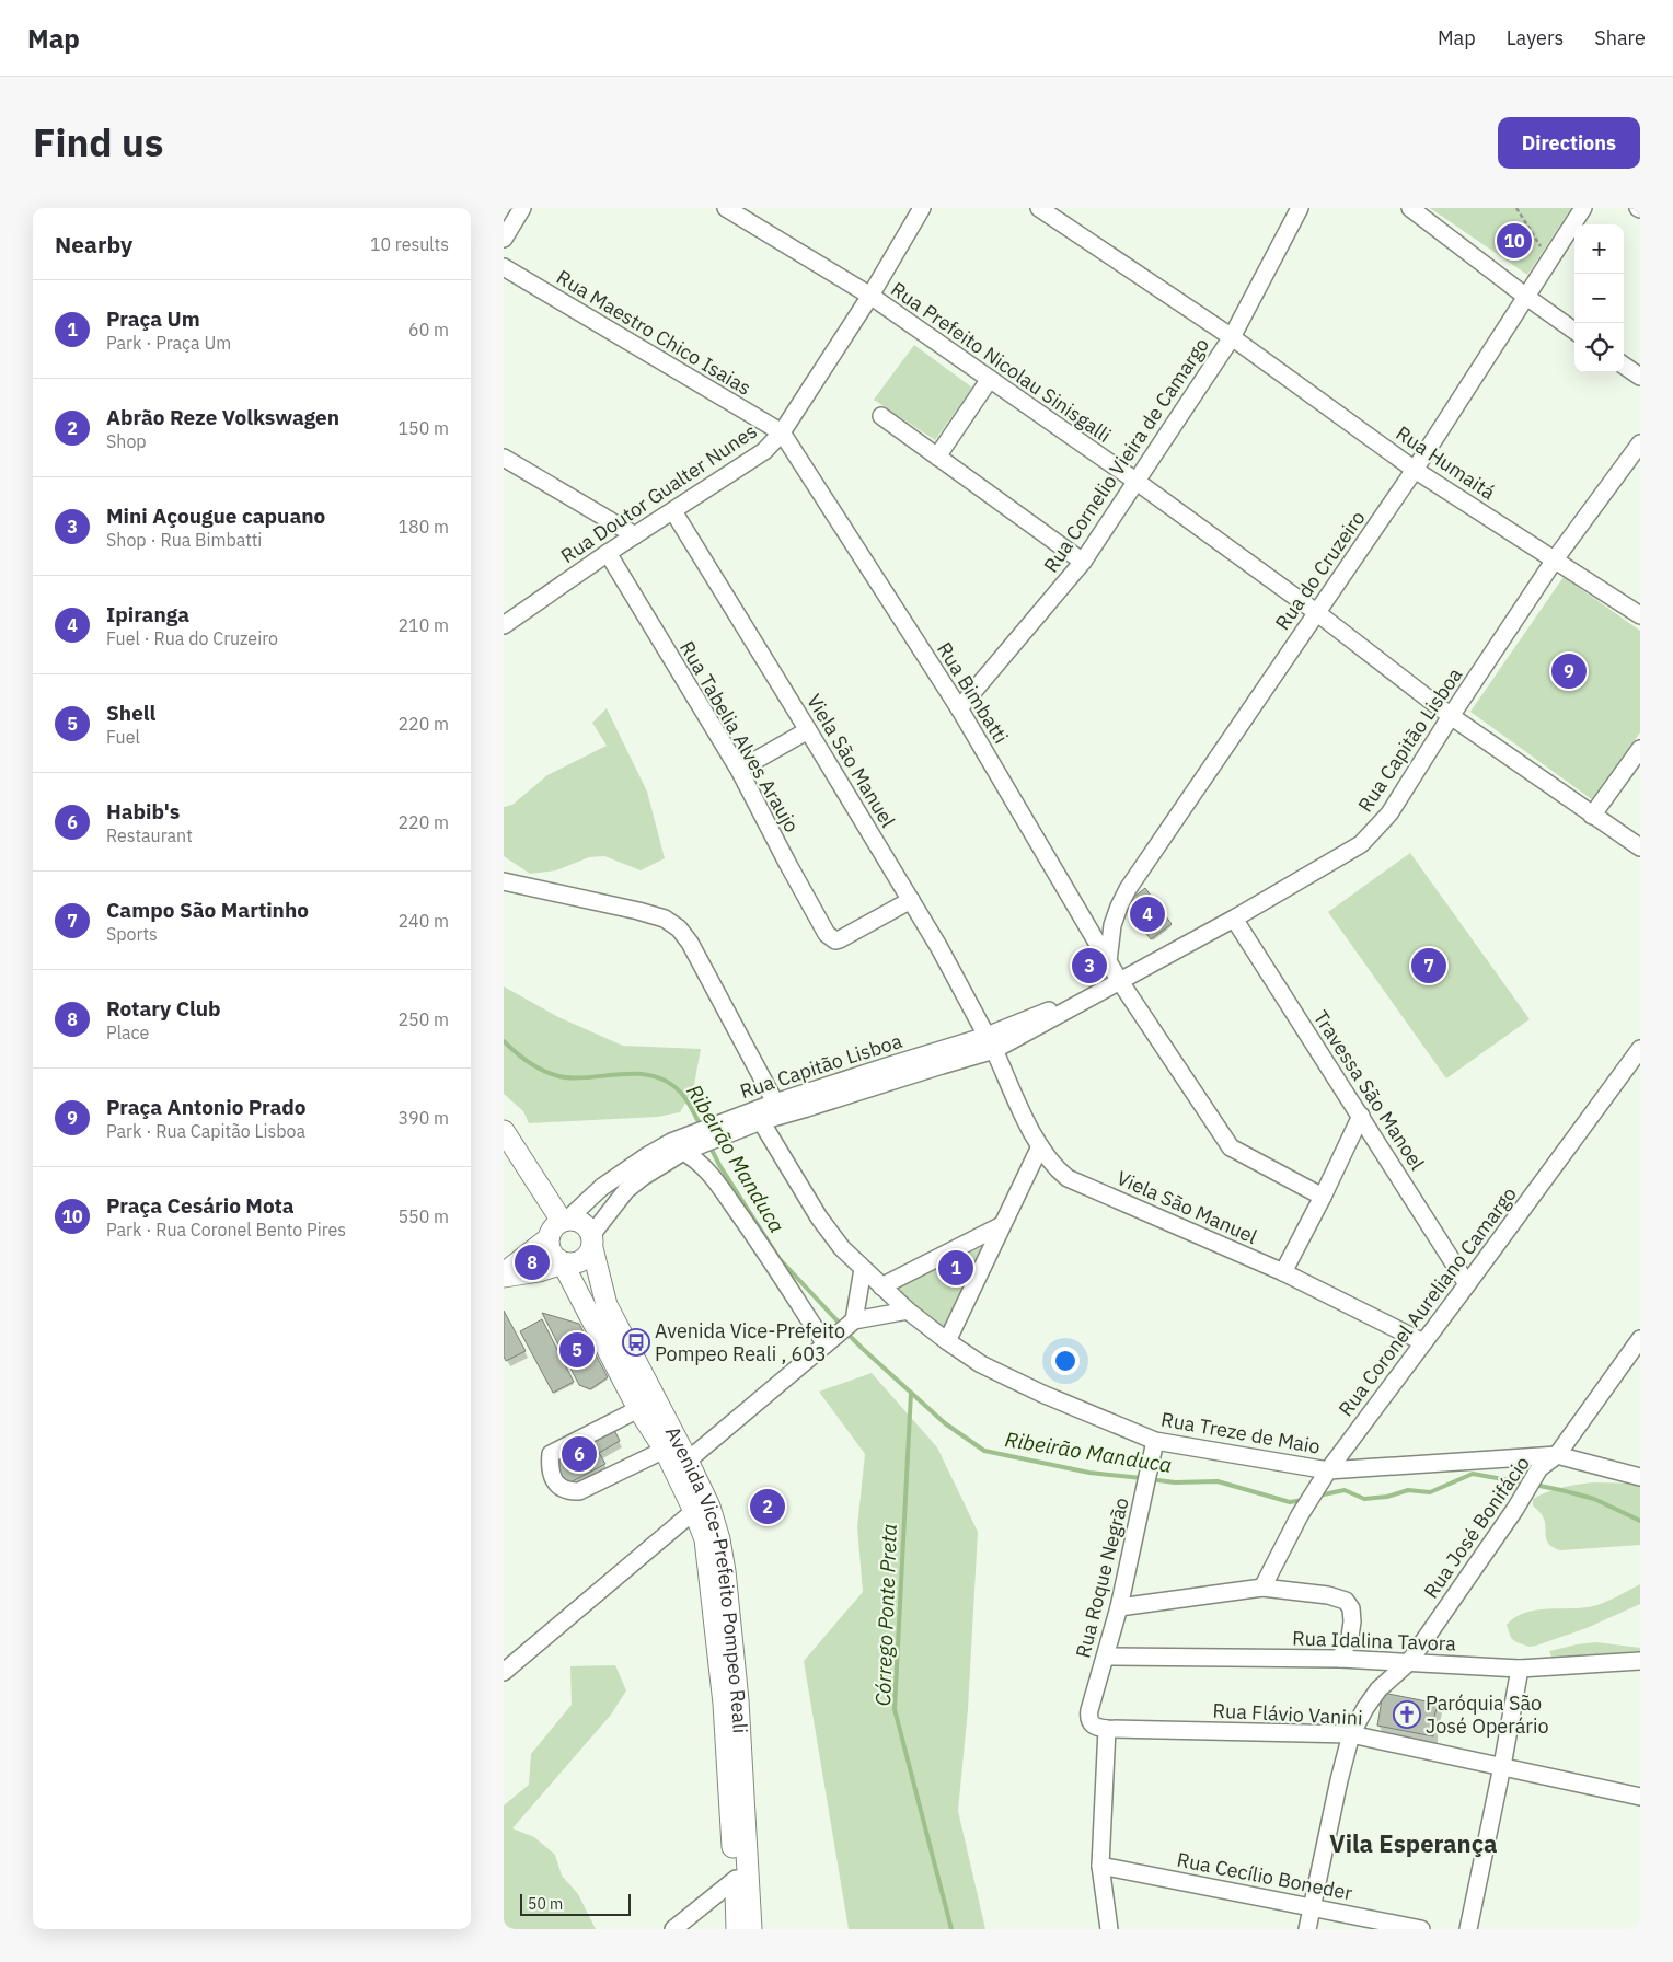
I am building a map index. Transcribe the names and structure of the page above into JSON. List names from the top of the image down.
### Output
{
  "streets": {
    "main road": ["Avenida Vice-Prefeito Pompeo Reali"],
    "street": [
      "Rua Maestro Chico Isaias",
      "Rua Prefeito Nicolau Sinisgalli",
      "Rua Cornelio Vieira de Camargo",
      "Rua Humaitá",
      "Rua Doutor Gualter Nunes",
      "Rua do Cruzeiro",
      "Rua Bimbatti",
      "Rua Tabelia Alves Araujo",
      "Rua Capitão Lisboa",
      "Viela São Manuel",
      "Travessa São Manoel",
      "Rua Coronel Aureliano Camargo",
      "Rua Treze de Maio",
      "Rua José Bonifácio",
      "Rua Roque Negrão",
      "Rua Idalina Tavora",
      "Rua Flávio Vanini",
      "Rua Cecílio Boneder"
    ]
  },
  "crossings": [
    ["Rua Maestro Chico Isaias", "Rua Doutor Gualter Nunes"],
    ["Rua Maestro Chico Isaias", "Rua Bimbatti"],
    ["Rua Prefeito Nicolau Sinisgalli", "Rua Cornelio Vieira de Camargo"],
    ["Rua Prefeito Nicolau Sinisgalli", "Rua Doutor Gualter Nunes"],
    ["Rua Prefeito Nicolau Sinisgalli", "Rua do Cruzeiro"],
    ["Rua Prefeito Nicolau Sinisgalli", "Rua Capitão Lisboa"],
    ["Rua Cornelio Vieira de Camargo", "Rua Humaitá"],
    ["Rua Cornelio Vieira de Camargo", "Rua Bimbatti"],
    ["Rua Humaitá", "Rua do Cruzeiro"],
    ["Rua Humaitá", "Rua Capitão Lisboa"],
    ["Rua Doutor Gualter Nunes", "Rua Bimbatti"],
    ["Rua Doutor Gualter Nunes", "Rua Tabelia Alves Araujo"],
    ["Rua Doutor Gualter Nunes", "Viela São Manuel"],
    ["Rua do Cruzeiro", "Rua Bimbatti"],
    ["Rua Bimbatti", "Rua Capitão Lisboa"],
    ["Rua Tabelia Alves Araujo", "Viela São Manuel"],
    ["Rua Capitão Lisboa", "Viela São Manuel"],
    ["Rua Capitão Lisboa", "Travessa São Manoel"],
    ["Rua Capitão Lisboa", "Rua Treze de Maio"],
    ["Rua Capitão Lisboa", "Avenida Vice-Prefeito Pompeo Reali"],
    ["Viela São Manuel", "Rua Coronel Aureliano Camargo"],
    ["Travessa São Manoel", "Rua Coronel Aureliano Camargo"],
    ["Rua Coronel Aureliano Camargo", "Rua Treze de Maio"],
    ["Rua Treze de Maio", "Rua José Bonifácio"],
    ["Rua Treze de Maio", "Rua Roque Negrão"],
    ["Rua José Bonifácio", "Rua Idalina Tavora"],
    ["Rua José Bonifácio", "Rua Flávio Vanini"],
    ["Rua José Bonifácio", "Rua Cecílio Boneder"],
    ["Rua Roque Negrão", "Rua Idalina Tavora"],
    ["Rua Roque Negrão", "Rua Flávio Vanini"],
    ["Rua Roque Negrão", "Rua Cecílio Boneder"]
  ],
  "districts": ["Vila Esperança"],
  "water": ["Ribeirão Manduca", "Córrego Ponte Preta"],
  "places": {
    "bus stop": ["Avenida Vice-Prefeito Pompeo Reali , 603"],
    "church": ["Paróquia São José Operário"]
  },
  "scale_bar": "50 m",
  "page": {
    "header": "Map",
    "nav": ["Map", "Layers", "Share"],
    "title": "Find us",
    "buttons": "Directions",
    "heading": ["Nearby", "10 results"],
    "pins": [
      "10",
      "9",
      "4",
      "3",
      "7",
      "8",
      "1",
      "5",
      "6",
      "2"
    ],
    "map_buttons": ["+", "−"],
    "list": [
      {
        "mark": "1",
        "name": "Praça Um",
        "note": "Park · Praça Um",
        "value": "60 m"
      },
      {
        "mark": "2",
        "name": "Abrão Reze Volkswagen",
        "note": "Shop",
        "value": "150 m"
      },
      {
        "mark": "3",
        "name": "Mini Açougue capuano",
        "note": "Shop · Rua Bimbatti",
        "value": "180 m"
      },
      {
        "mark": "4",
        "name": "Ipiranga",
        "note": "Fuel · Rua do Cruzeiro",
        "value": "210 m"
      },
      {
        "mark": "5",
        "name": "Shell",
        "note": "Fuel",
        "value": "220 m"
      },
      {
        "mark": "6",
        "name": "Habib's",
        "note": "Restaurant",
        "value": "220 m"
      },
      {
        "mark": "7",
        "name": "Campo São Martinho",
        "note": "Sports",
        "value": "240 m"
      },
      {
        "mark": "8",
        "name": "Rotary Club",
        "note": "Place",
        "value": "250 m"
      },
      {
        "mark": "9",
        "name": "Praça Antonio Prado",
        "note": "Park · Rua Capitão Lisboa",
        "value": "390 m"
      },
      {
        "mark": "10",
        "name": "Praça Cesário Mota",
        "note": "Park · Rua Coronel Bento Pires",
        "value": "550 m"
      }
    ],
    "scale": "50 m"
  }
}
